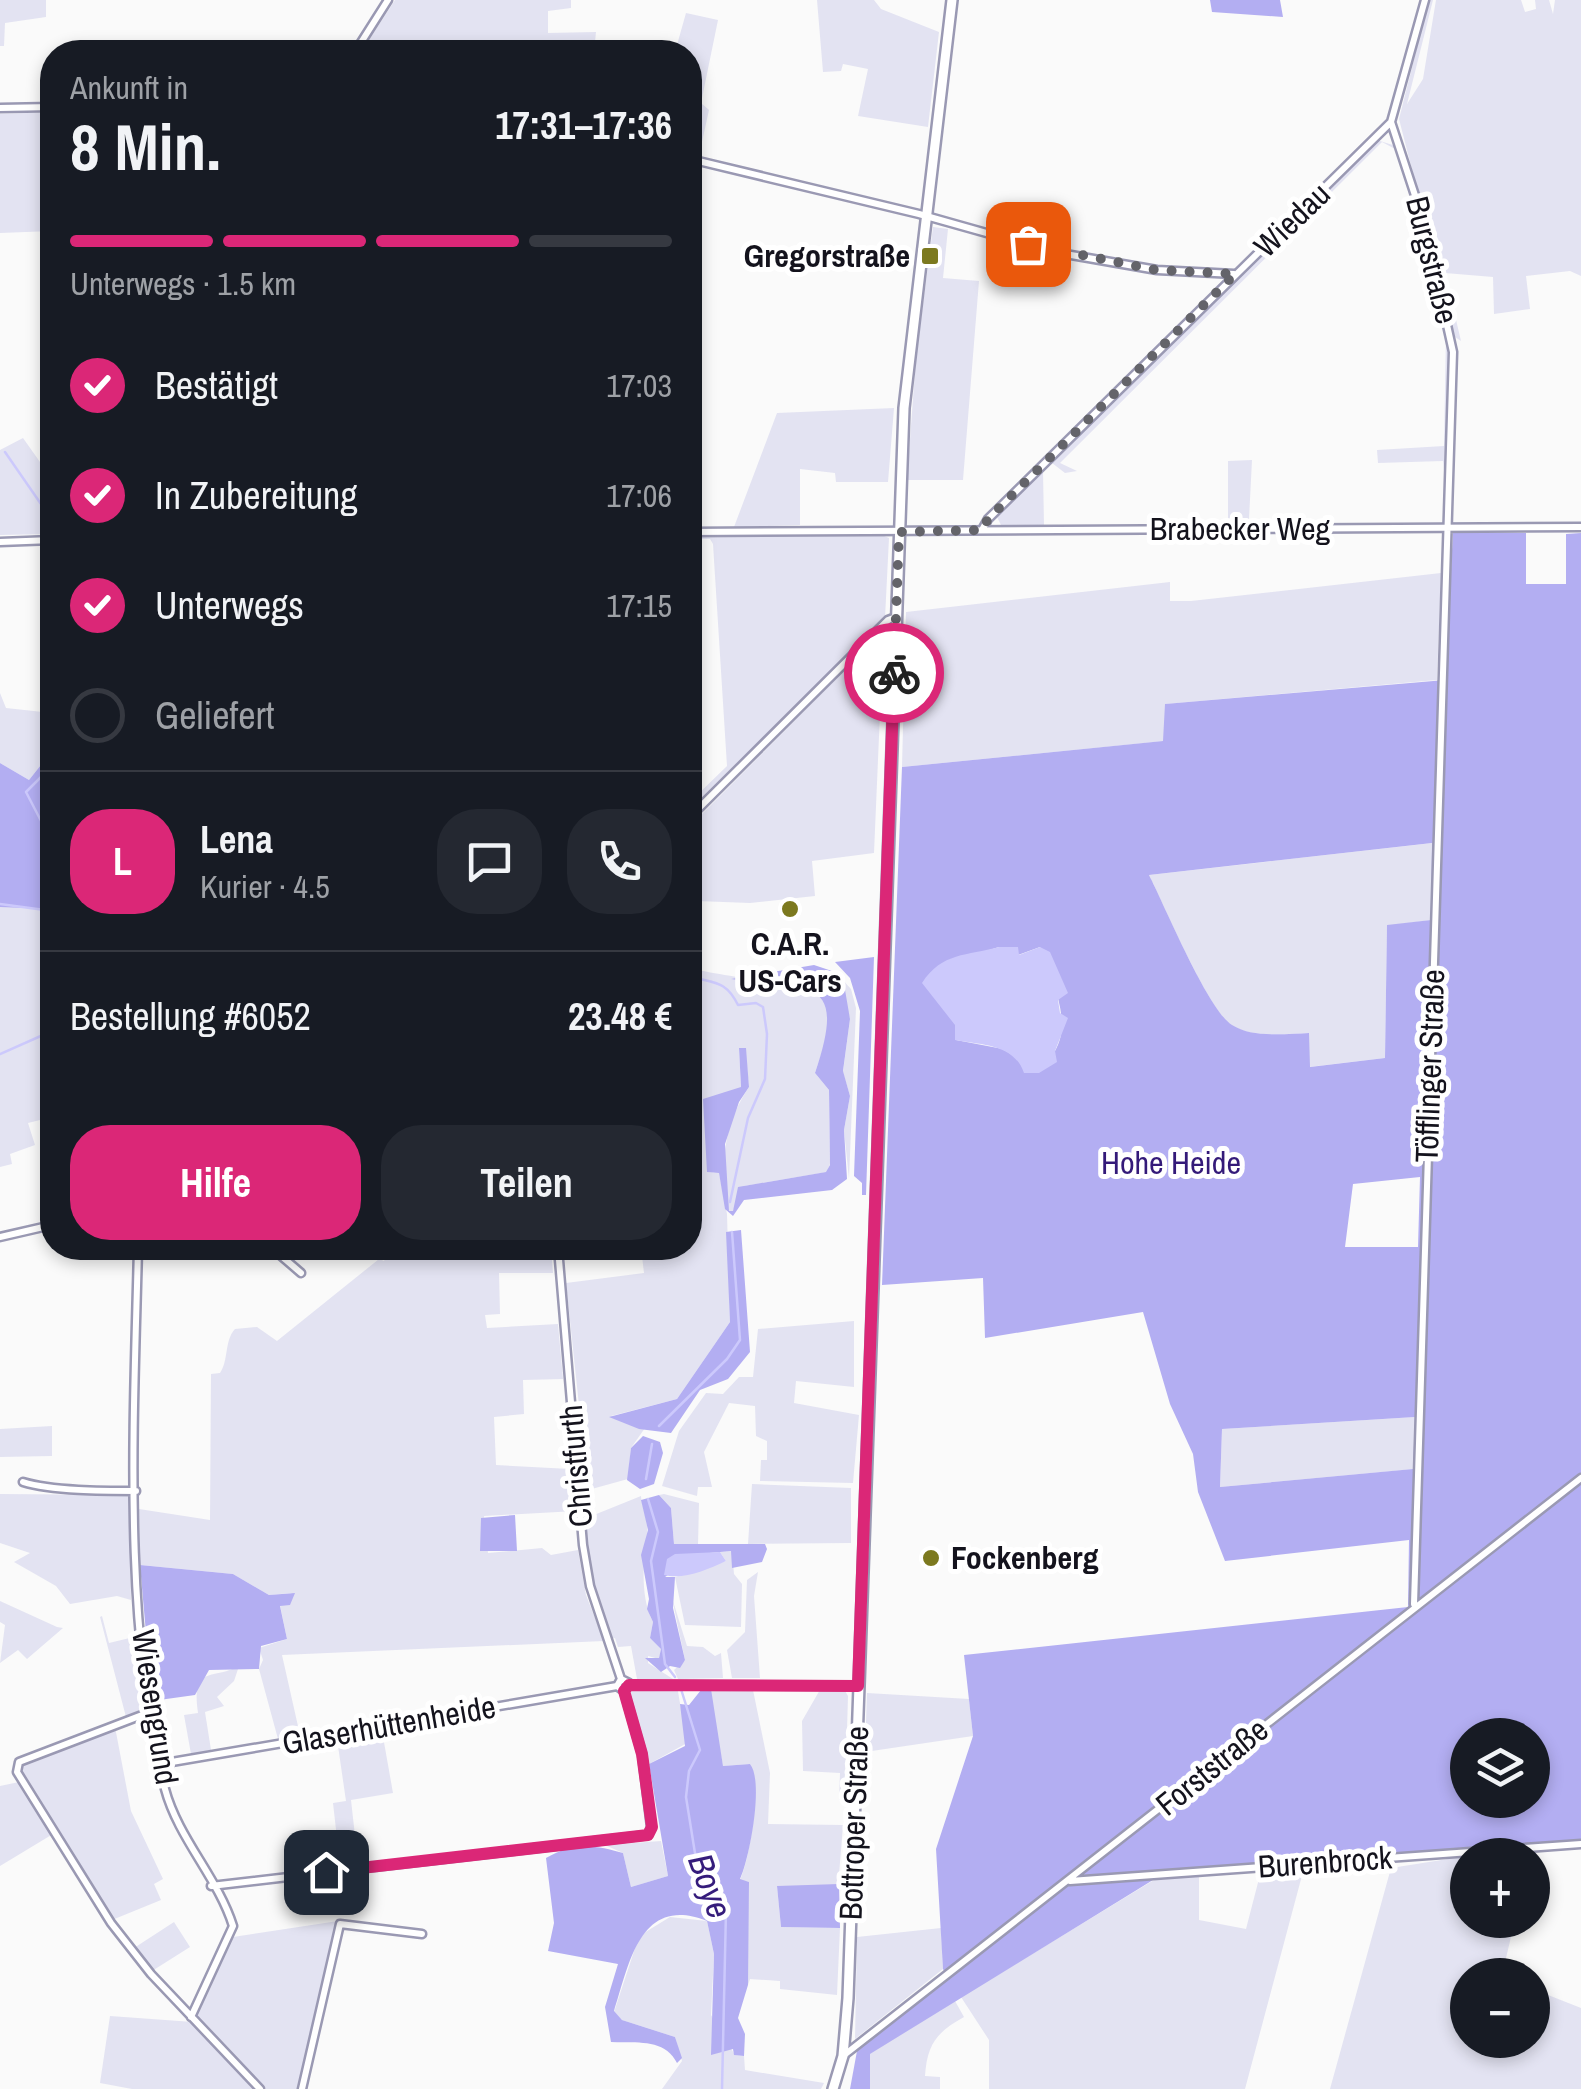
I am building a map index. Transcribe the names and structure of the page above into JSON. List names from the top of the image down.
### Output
{
  "streets": {
    "main road": ["Bottroper Straße"],
    "street": [
      "Wiedau",
      "Burgstraße",
      "Brabecker Weg",
      "Töfflinger Straße",
      "Christfurth",
      "Wiesengrund",
      "Glaserhüttenheide",
      "Forststraße",
      "Burenbrock"
    ]
  },
  "crossings": [
    ["Wiedau", "Burgstraße"],
    ["Wiedau", "Brabecker Weg"],
    ["Burgstraße", "Brabecker Weg"],
    ["Burgstraße", "Töfflinger Straße"],
    ["Brabecker Weg", "Töfflinger Straße"],
    ["Brabecker Weg", "Bottroper Straße"],
    ["Töfflinger Straße", "Forststraße"],
    ["Christfurth", "Wiesengrund"],
    ["Christfurth", "Glaserhüttenheide"],
    ["Wiesengrund", "Glaserhüttenheide"],
    ["Glaserhüttenheide", "Bottroper Straße"],
    ["Forststraße", "Bottroper Straße"],
    ["Forststraße", "Burenbrock"]
  ],
  "water": ["Boye"],
  "parks": ["Hohe Heide"],
  "places": {
    "transit": ["Gregorstraße"],
    "other": ["C.A.R. US-Cars", "Fockenberg"]
  },
  "page": {
    "heading": ["8 Min.", "Ankunft in", "17:31–17:36"],
    "panel": [
      "Lena",
      "Kurier · 4.5",
      "Bestellung #6052",
      "23.48 €"
    ],
    "bar": "Unterwegs · 1.5 km",
    "list": [
      ["Bestätigt", "17:03"],
      ["In Zubereitung", "17:06"],
      ["Unterwegs", "17:15"],
      "Geliefert"
    ],
    "round": "L",
    "buttons": ["Hilfe", "Teilen"],
    "map_buttons": ["+", "−"]
  }
}
